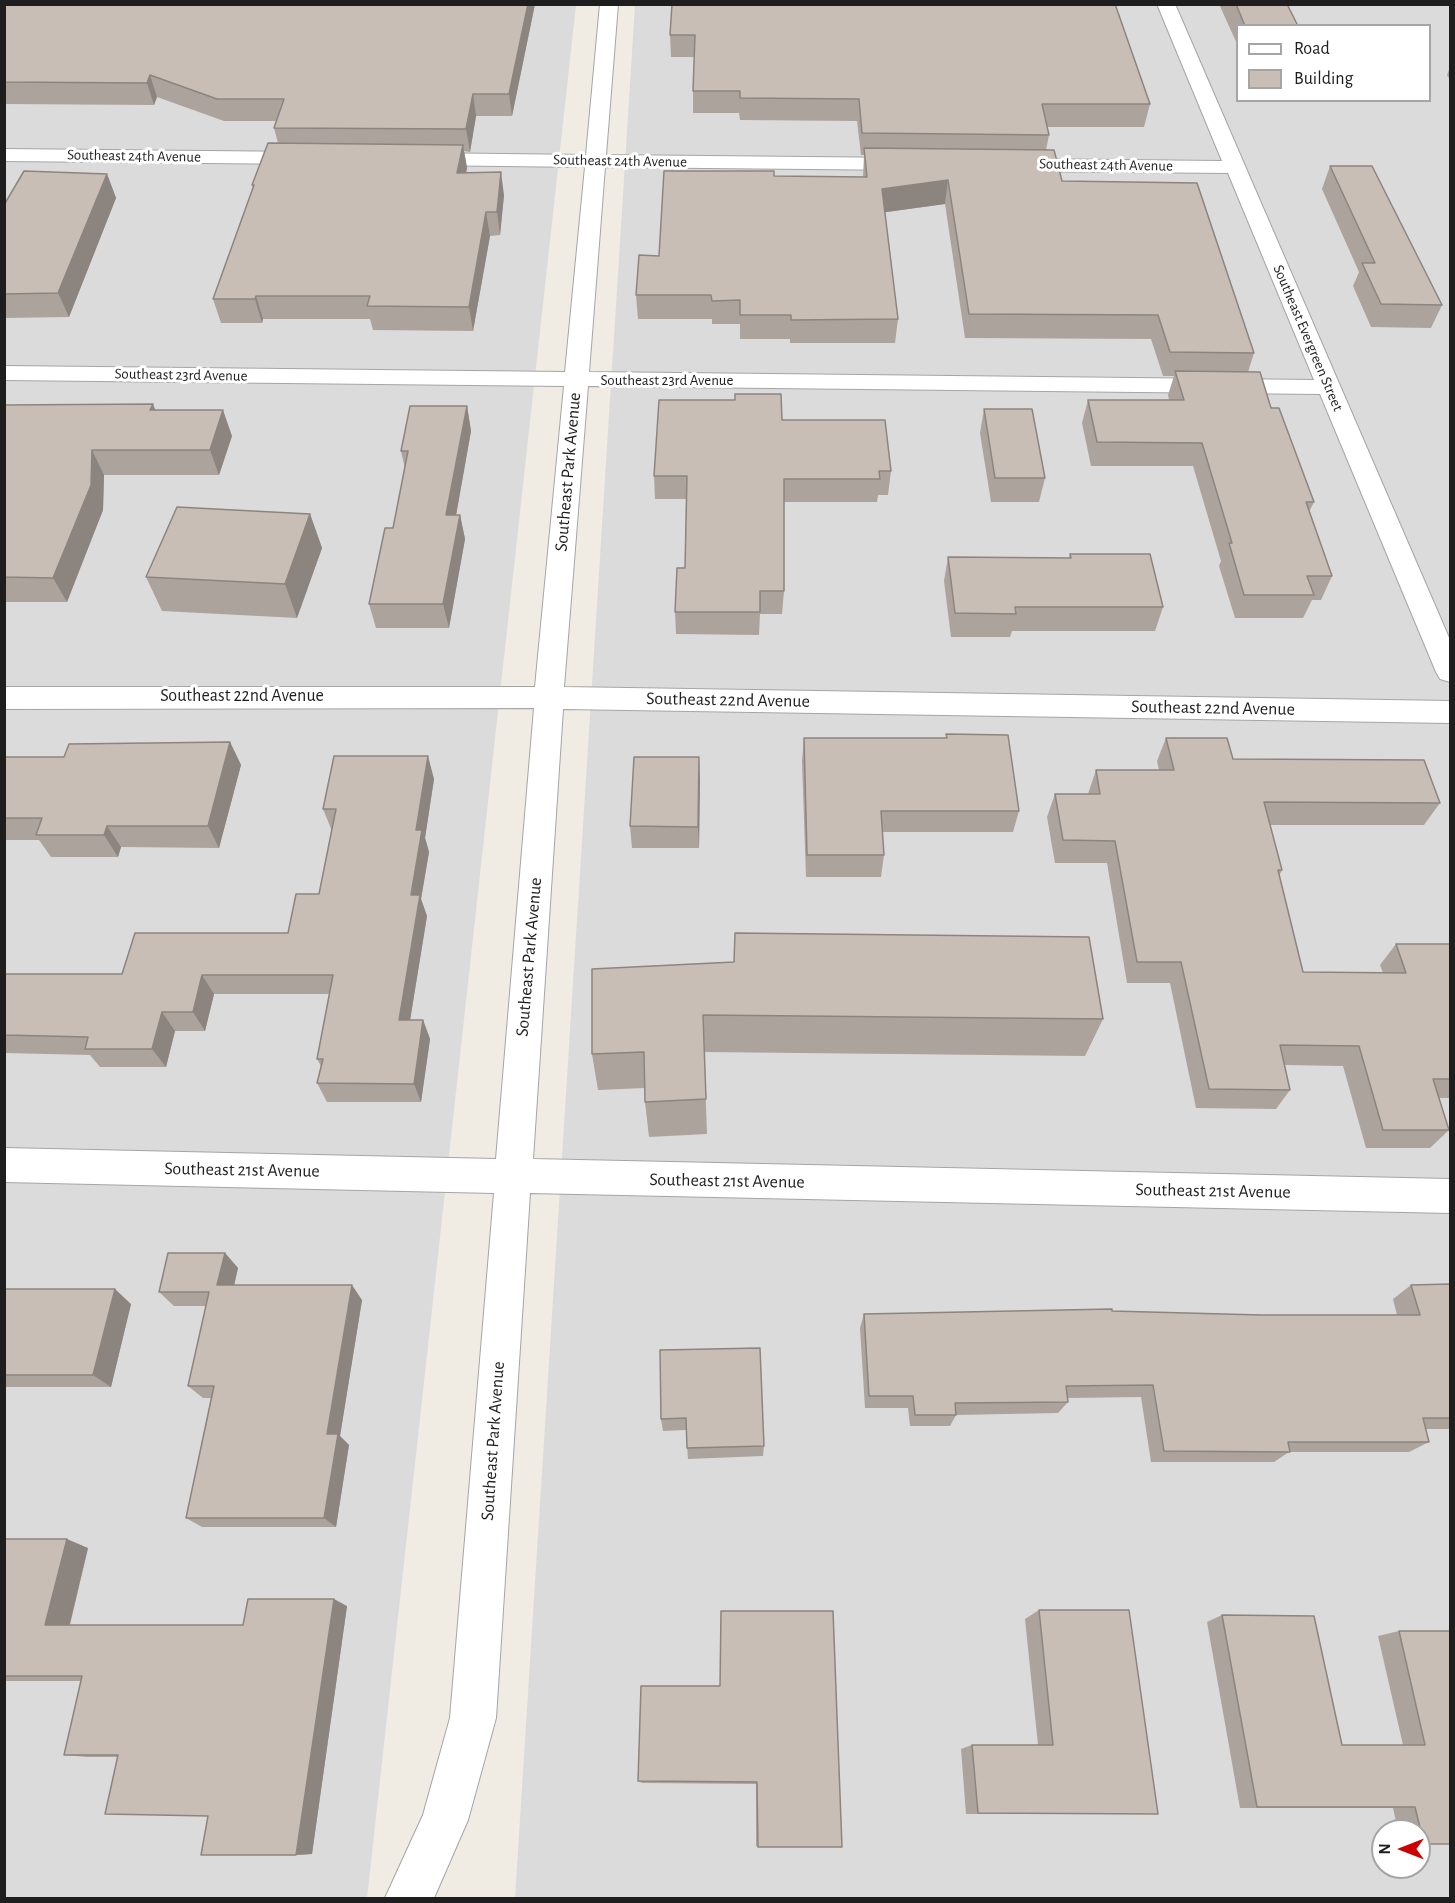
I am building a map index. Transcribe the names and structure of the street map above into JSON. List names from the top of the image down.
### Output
{
  "streets": {
    "street": [
      "Southeast 24th Avenue",
      "Southeast Evergreen Street",
      "Southeast 23rd Avenue",
      "Southeast Park Avenue",
      "Southeast 22nd Avenue",
      "Southeast 21st Avenue"
    ]
  },
  "crossings": [
    ["Southeast 24th Avenue", "Southeast Evergreen Street"],
    ["Southeast 24th Avenue", "Southeast Park Avenue"],
    ["Southeast Evergreen Street", "Southeast 23rd Avenue"],
    ["Southeast 23rd Avenue", "Southeast Park Avenue"],
    ["Southeast Park Avenue", "Southeast 22nd Avenue"],
    ["Southeast Park Avenue", "Southeast 21st Avenue"]
  ],
  "legend": ["Road", "Building"],
  "north": "left"
}
